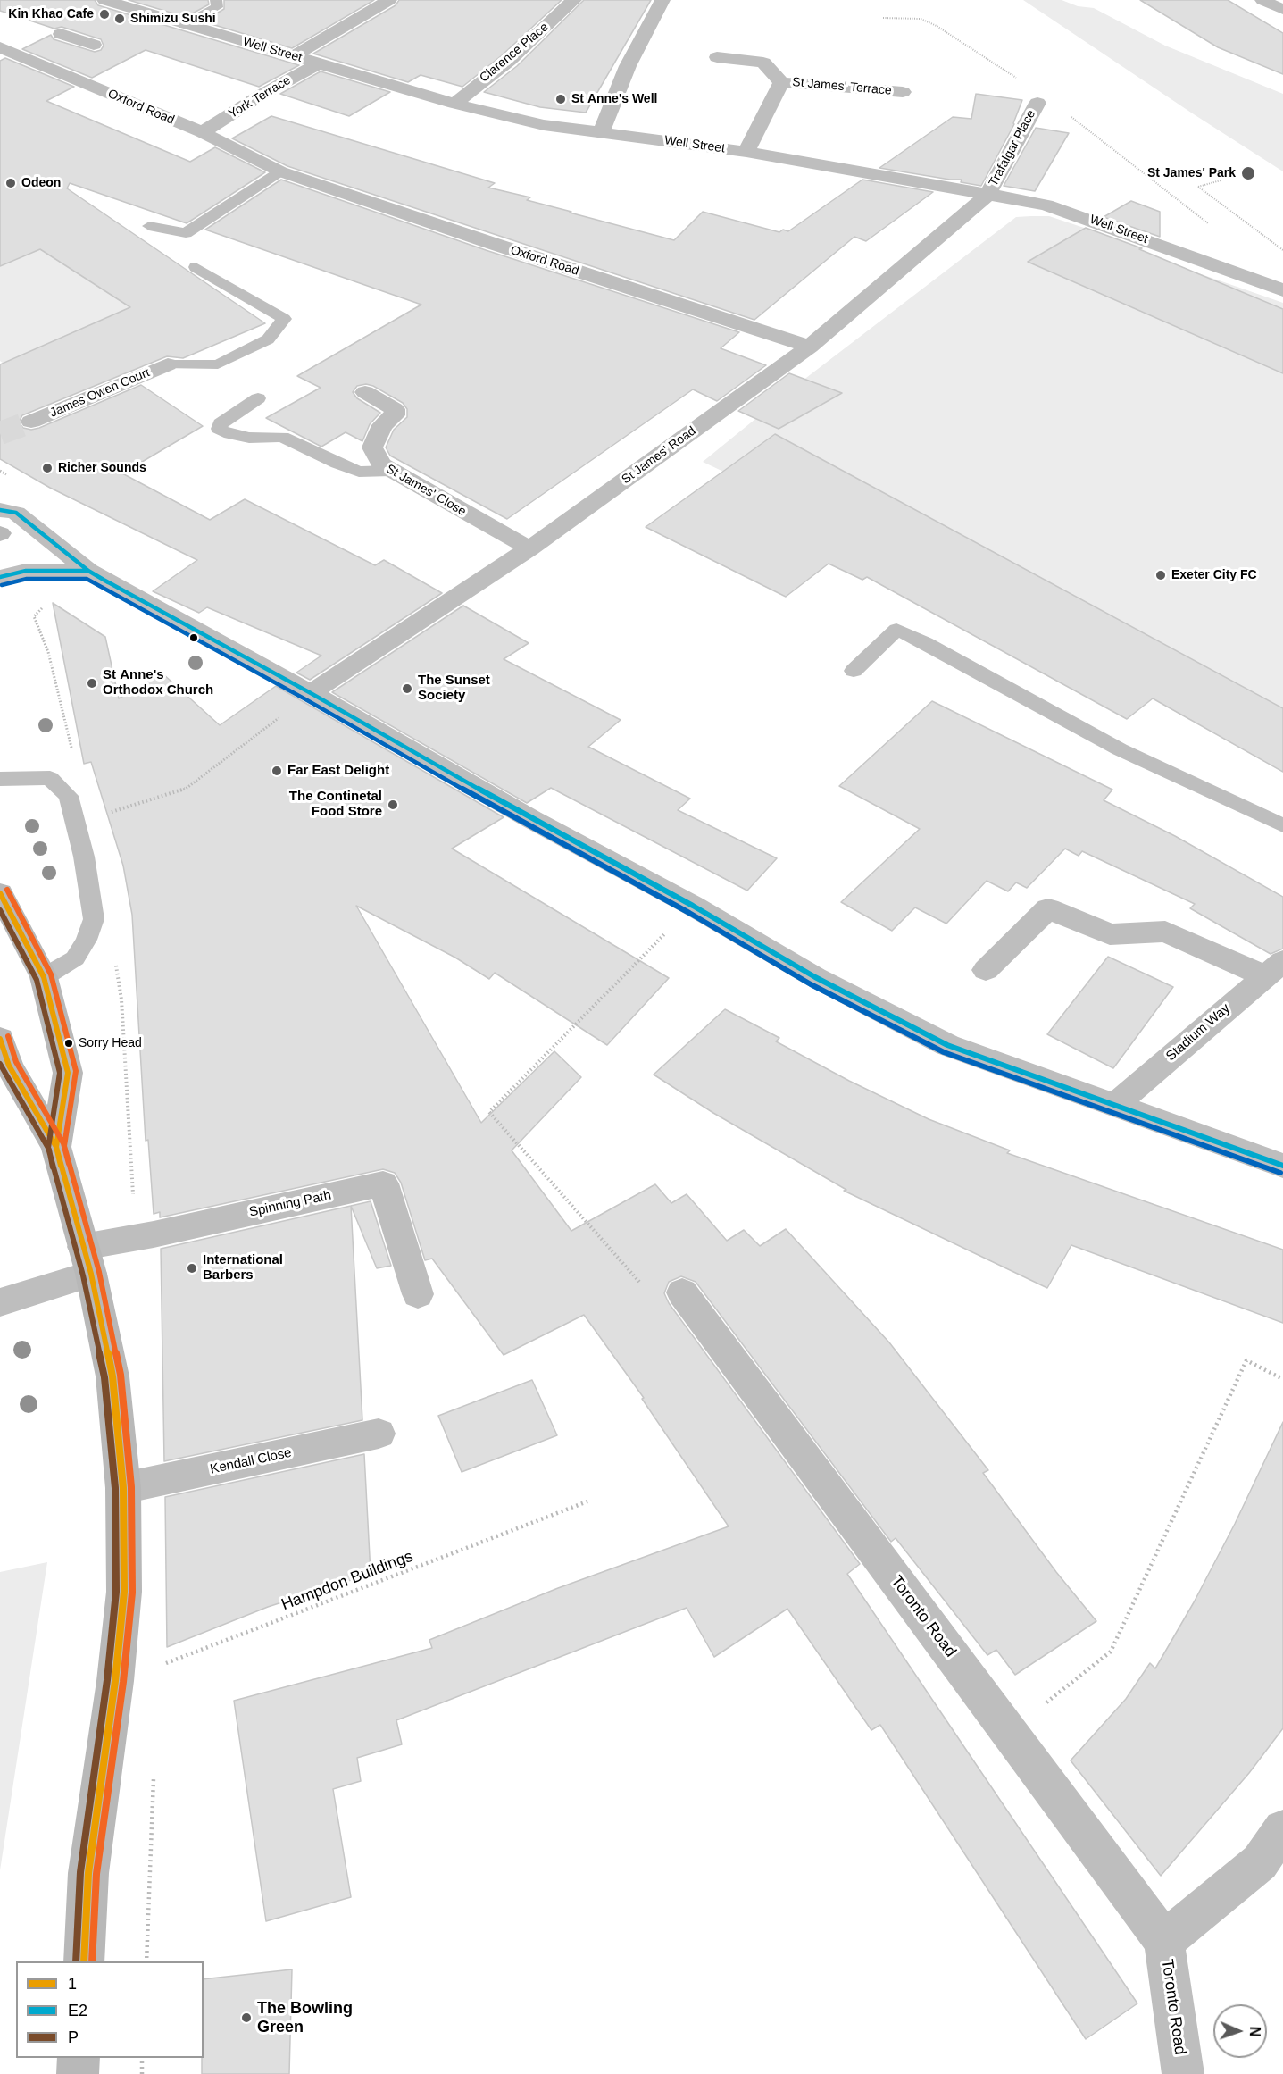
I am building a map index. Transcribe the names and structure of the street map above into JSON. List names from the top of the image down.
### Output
{
  "streets": {
    "street": [
      "Well Street",
      "Clarence Place",
      "St James' Terrace",
      "York Terrace",
      "Oxford Road",
      "Trafalgar Place",
      "James Owen Court",
      "St James' Road",
      "St James' Close",
      "Stadium Way",
      "Spinning Path",
      "Kendall Close",
      "Toronto Road"
    ],
    "path": ["Hampdon Buildings"]
  },
  "crossings": [
    ["Well Street", "Clarence Place"],
    ["Well Street", "St James' Terrace"],
    ["Well Street", "York Terrace"],
    ["Well Street", "Trafalgar Place"],
    ["Well Street", "St James' Road"],
    ["York Terrace", "Oxford Road"],
    ["Oxford Road", "St James' Road"],
    ["Trafalgar Place", "St James' Road"],
    ["St James' Road", "St James' Close"]
  ],
  "places": [
    "Kin Khao Cafe",
    "Shimizu Sushi",
    "St Anne's Well",
    "St James' Park",
    "Odeon",
    "Richer Sounds",
    "Exeter City FC",
    "St Anne's Orthodox Church",
    "The Sunset Society",
    "Far East Delight",
    "The Continetal Food Store",
    "Sorry Head",
    "International Barbers",
    "The Bowling Green"
  ],
  "lines": ["transit line E2", "transit line 1", "transit line P"],
  "legend": ["1", "E2", "P"],
  "north": "right"
}
